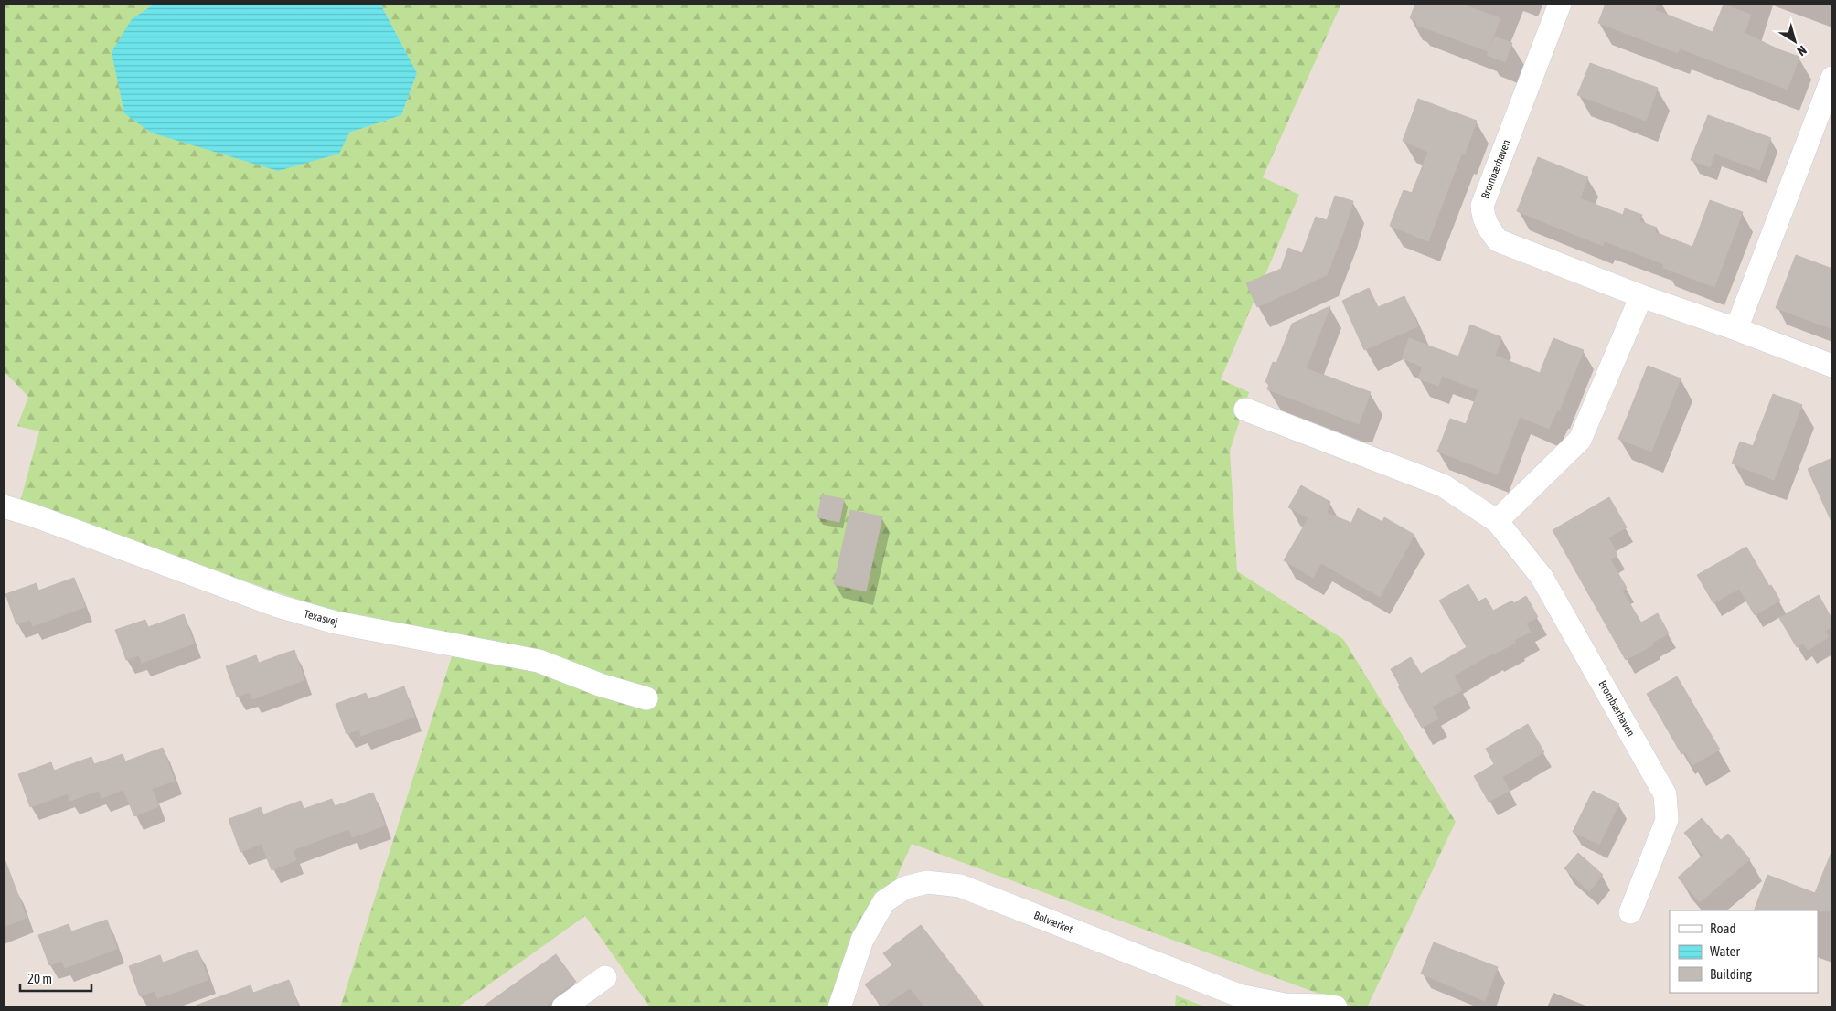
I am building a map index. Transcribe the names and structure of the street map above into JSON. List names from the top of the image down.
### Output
{
  "streets": {
    "street": ["Brombærhaven", "Texasvej", "Bolværket"]
  },
  "legend": ["Road", "Water", "Building"],
  "scale_bar": "20 m",
  "north": "bottom right"
}
